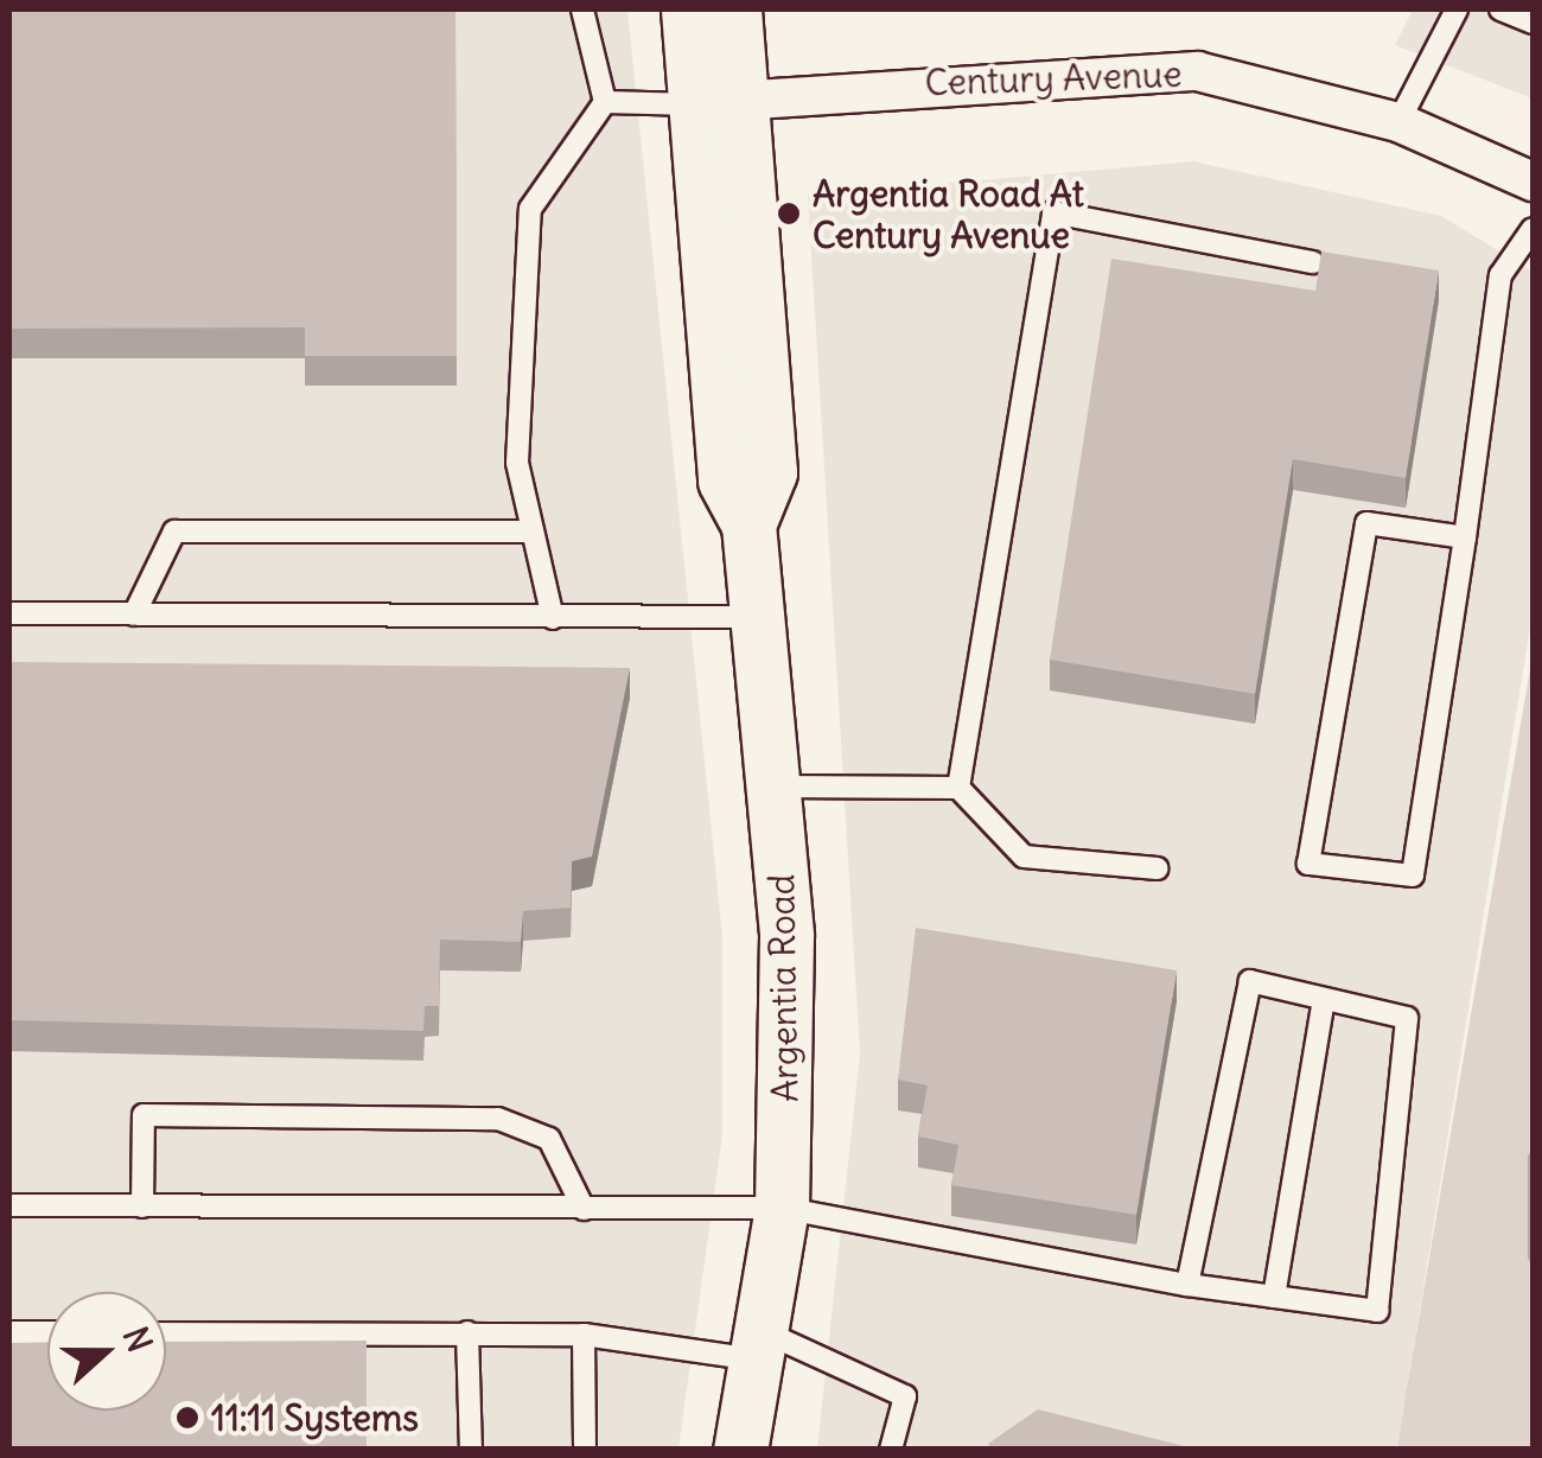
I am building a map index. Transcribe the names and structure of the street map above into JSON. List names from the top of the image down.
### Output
{
  "streets": {
    "street": ["Century Avenue", "Argentia Road"]
  },
  "crossings": [
    ["Century Avenue", "Argentia Road"]
  ],
  "places": ["Argentia Road At Century Avenue", "11:11 Systems"],
  "north": "right"
}
